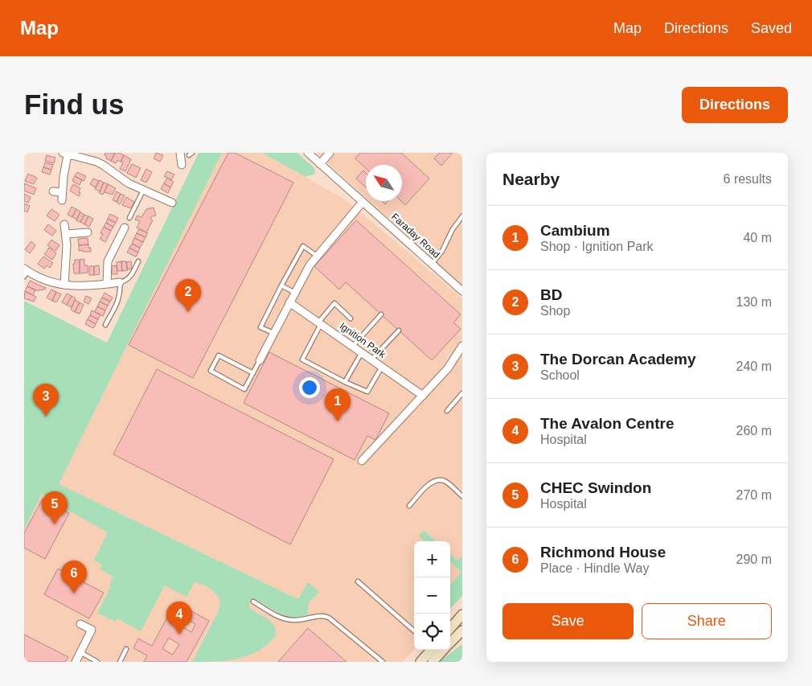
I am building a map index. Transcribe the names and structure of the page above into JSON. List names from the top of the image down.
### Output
{
  "streets": {
    "street": ["Faraday Road", "Ignition Park"]
  },
  "north": "top left",
  "page": {
    "header": "Map",
    "nav": ["Map", "Directions", "Saved"],
    "buttons": [
      "Directions",
      ["Save", "Share"]
    ],
    "title": "Find us",
    "heading": ["Nearby", "6 results"],
    "list": [
      {
        "mark": "1",
        "name": "Cambium",
        "note": "Shop · Ignition Park",
        "value": "40 m"
      },
      {
        "mark": "2",
        "name": "BD",
        "note": "Shop",
        "value": "130 m"
      },
      {
        "mark": "3",
        "name": "The Dorcan Academy",
        "note": "School",
        "value": "240 m"
      },
      {
        "mark": "4",
        "name": "The Avalon Centre",
        "note": "Hospital",
        "value": "260 m"
      },
      {
        "mark": "5",
        "name": "CHEC Swindon",
        "note": "Hospital",
        "value": "270 m"
      },
      {
        "mark": "6",
        "name": "Richmond House",
        "note": "Place · Hindle Way",
        "value": "290 m"
      }
    ],
    "pins": [
      "2",
      "3",
      "1",
      "5",
      "6",
      "4"
    ],
    "map_buttons": ["+", "−"]
  }
}
